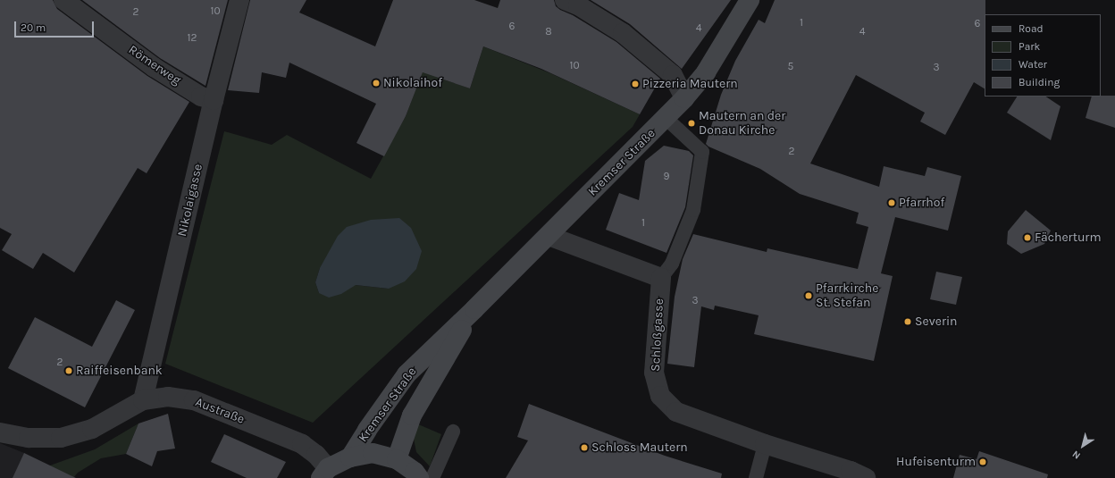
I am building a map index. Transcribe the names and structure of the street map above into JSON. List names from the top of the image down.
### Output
{
  "streets": {
    "main road": ["Kremser Straße"],
    "street": [
      "Römerweg",
      "Nikolaigasse",
      "Schloßgasse",
      "Austraße"
    ]
  },
  "crossings": [
    ["Römerweg", "Nikolaigasse"],
    ["Nikolaigasse", "Austraße"]
  ],
  "places": [
    "Nikolaihof",
    "Pizzeria Mautern",
    "Mautern an der Donau Kirche",
    "Pfarrhof",
    "Fächerturm",
    "Pfarrkirche St. Stefan",
    "Severin",
    "Raiffeisenbank",
    "Schloss Mautern",
    "Hufeisenturm"
  ],
  "house_numbers": [
    "10",
    "2",
    "1",
    "6",
    "6",
    "4",
    "8",
    "4",
    "12",
    "10",
    "5",
    "3",
    "2",
    "9",
    "1",
    "3",
    "2"
  ],
  "legend": [
    "Road",
    "Park",
    "Water",
    "Building"
  ],
  "scale_bar": "20 m",
  "north": "bottom left"
}
